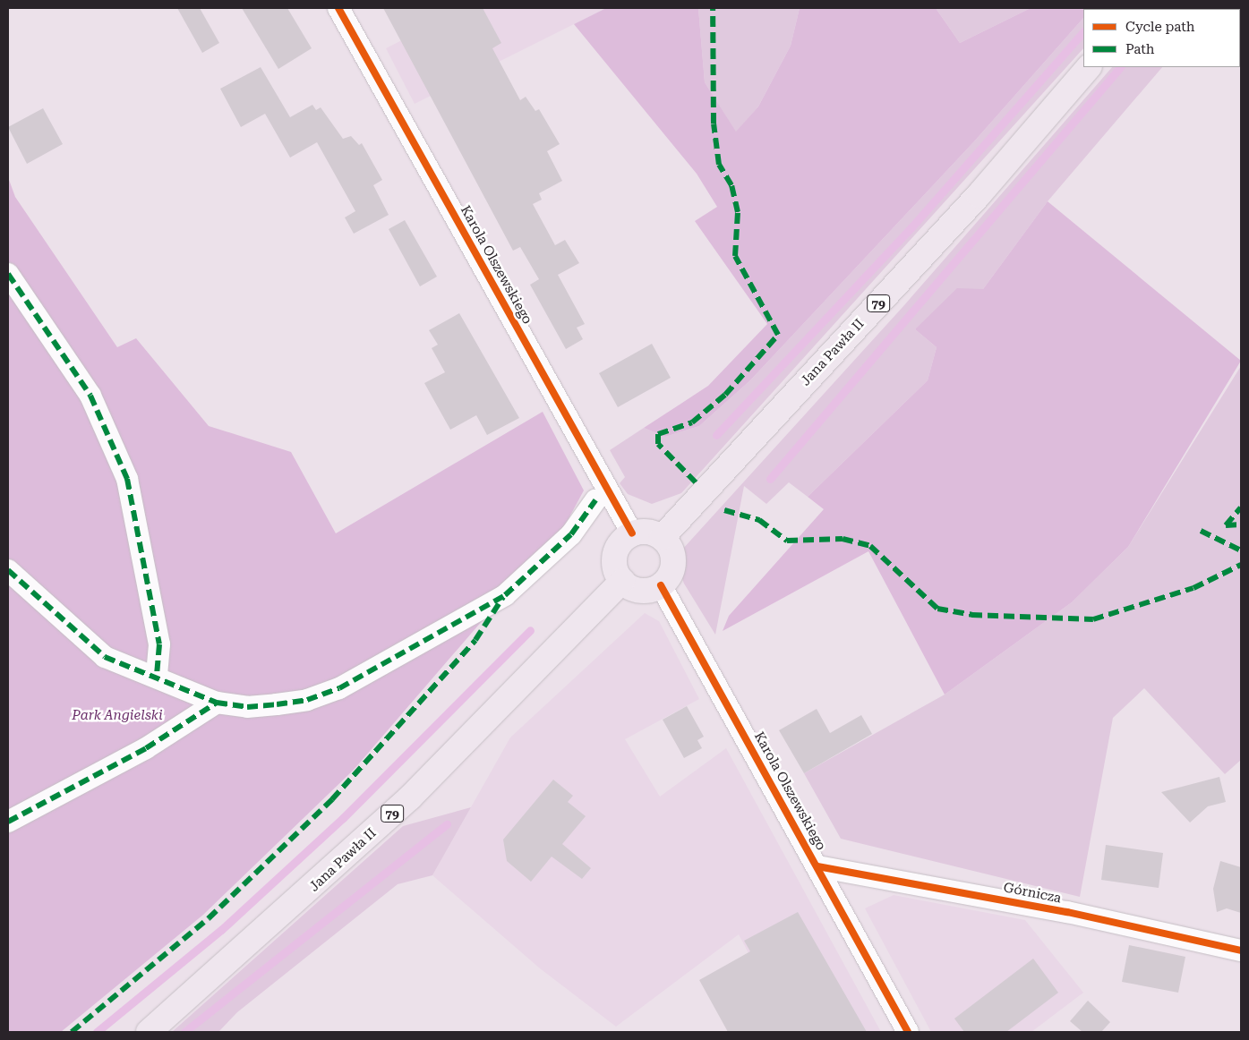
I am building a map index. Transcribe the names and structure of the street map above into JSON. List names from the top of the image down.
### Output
{
  "streets": {
    "main road": ["79", "Jana Pawła II"],
    "street": ["Karola Olszewskiego", "Górnicza"]
  },
  "crossings": [
    ["Karola Olszewskiego", "Jana Pawła II"],
    ["Karola Olszewskiego", "Górnicza"]
  ],
  "parks": ["Park Angielski"],
  "legend": ["Cycle path", "Path"]
}
